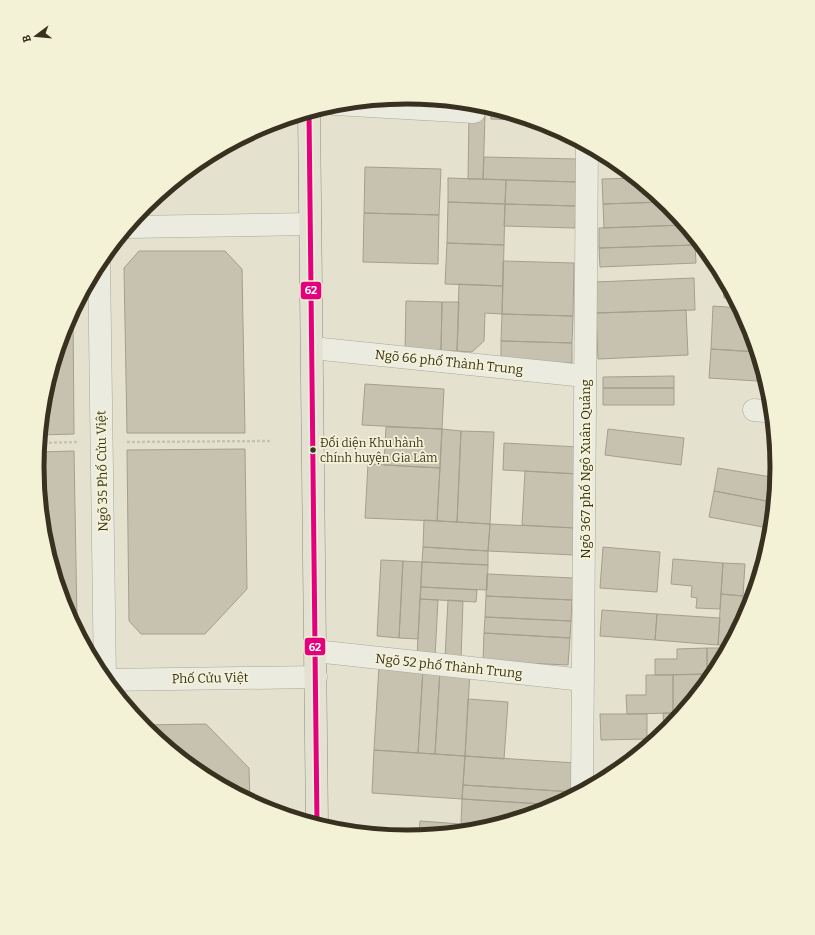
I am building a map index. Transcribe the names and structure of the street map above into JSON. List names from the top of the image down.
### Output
{
  "streets": {
    "street": [
      "Ngõ 66 phố Thành Trung",
      "Ngõ 367 phố Ngô Xuân Quảng",
      "Ngõ 35 Phố Cửu Việt",
      "Ngõ 52 phố Thành Trung",
      "Phố Cửu Việt"
    ]
  },
  "crossings": [
    ["Ngõ 66 phố Thành Trung", "Ngõ 367 phố Ngô Xuân Quảng"],
    ["Ngõ 367 phố Ngô Xuân Quảng", "Ngõ 52 phố Thành Trung"]
  ],
  "places": ["Đối diện Khu hành chính huyện Gia Lâm"],
  "lines": ["transit line 62"],
  "north": "left"
}
